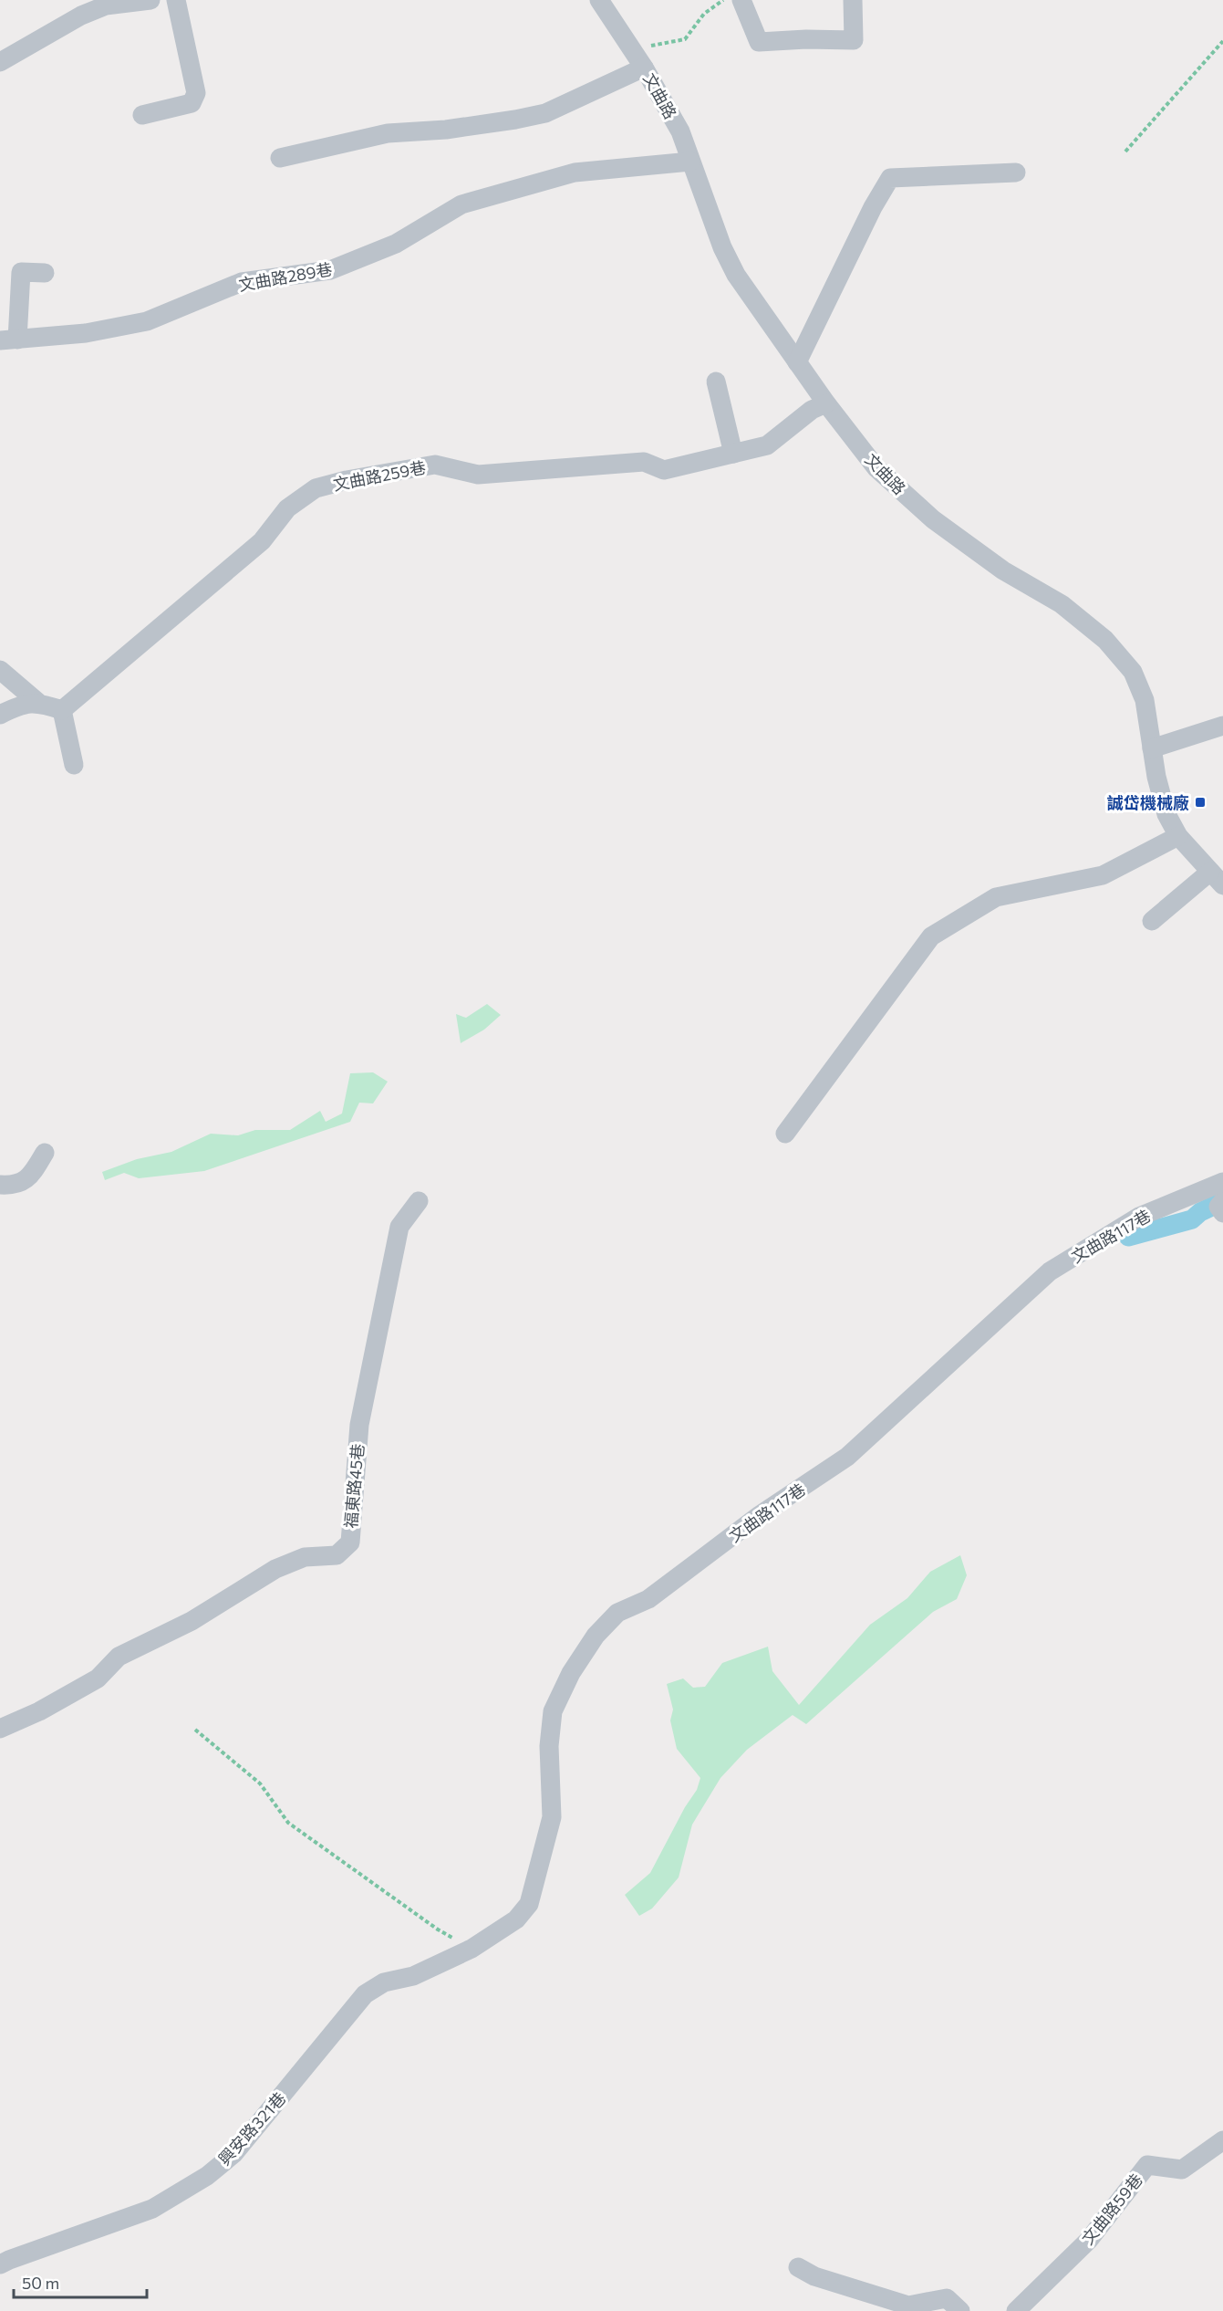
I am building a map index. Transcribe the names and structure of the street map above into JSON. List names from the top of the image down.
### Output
{
  "streets": {
    "street": [
      "文曲路",
      "文曲路289巷",
      "文曲路259巷",
      "文曲路117巷",
      "福東路45巷",
      "興安路321巷",
      "文曲路59巷"
    ]
  },
  "crossings": [
    ["文曲路", "文曲路289巷"],
    ["文曲路", "文曲路259巷"],
    ["文曲路117巷", "興安路321巷"]
  ],
  "places": {
    "transit": ["誠岱機械廠"]
  },
  "scale_bar": "50 m"
}
